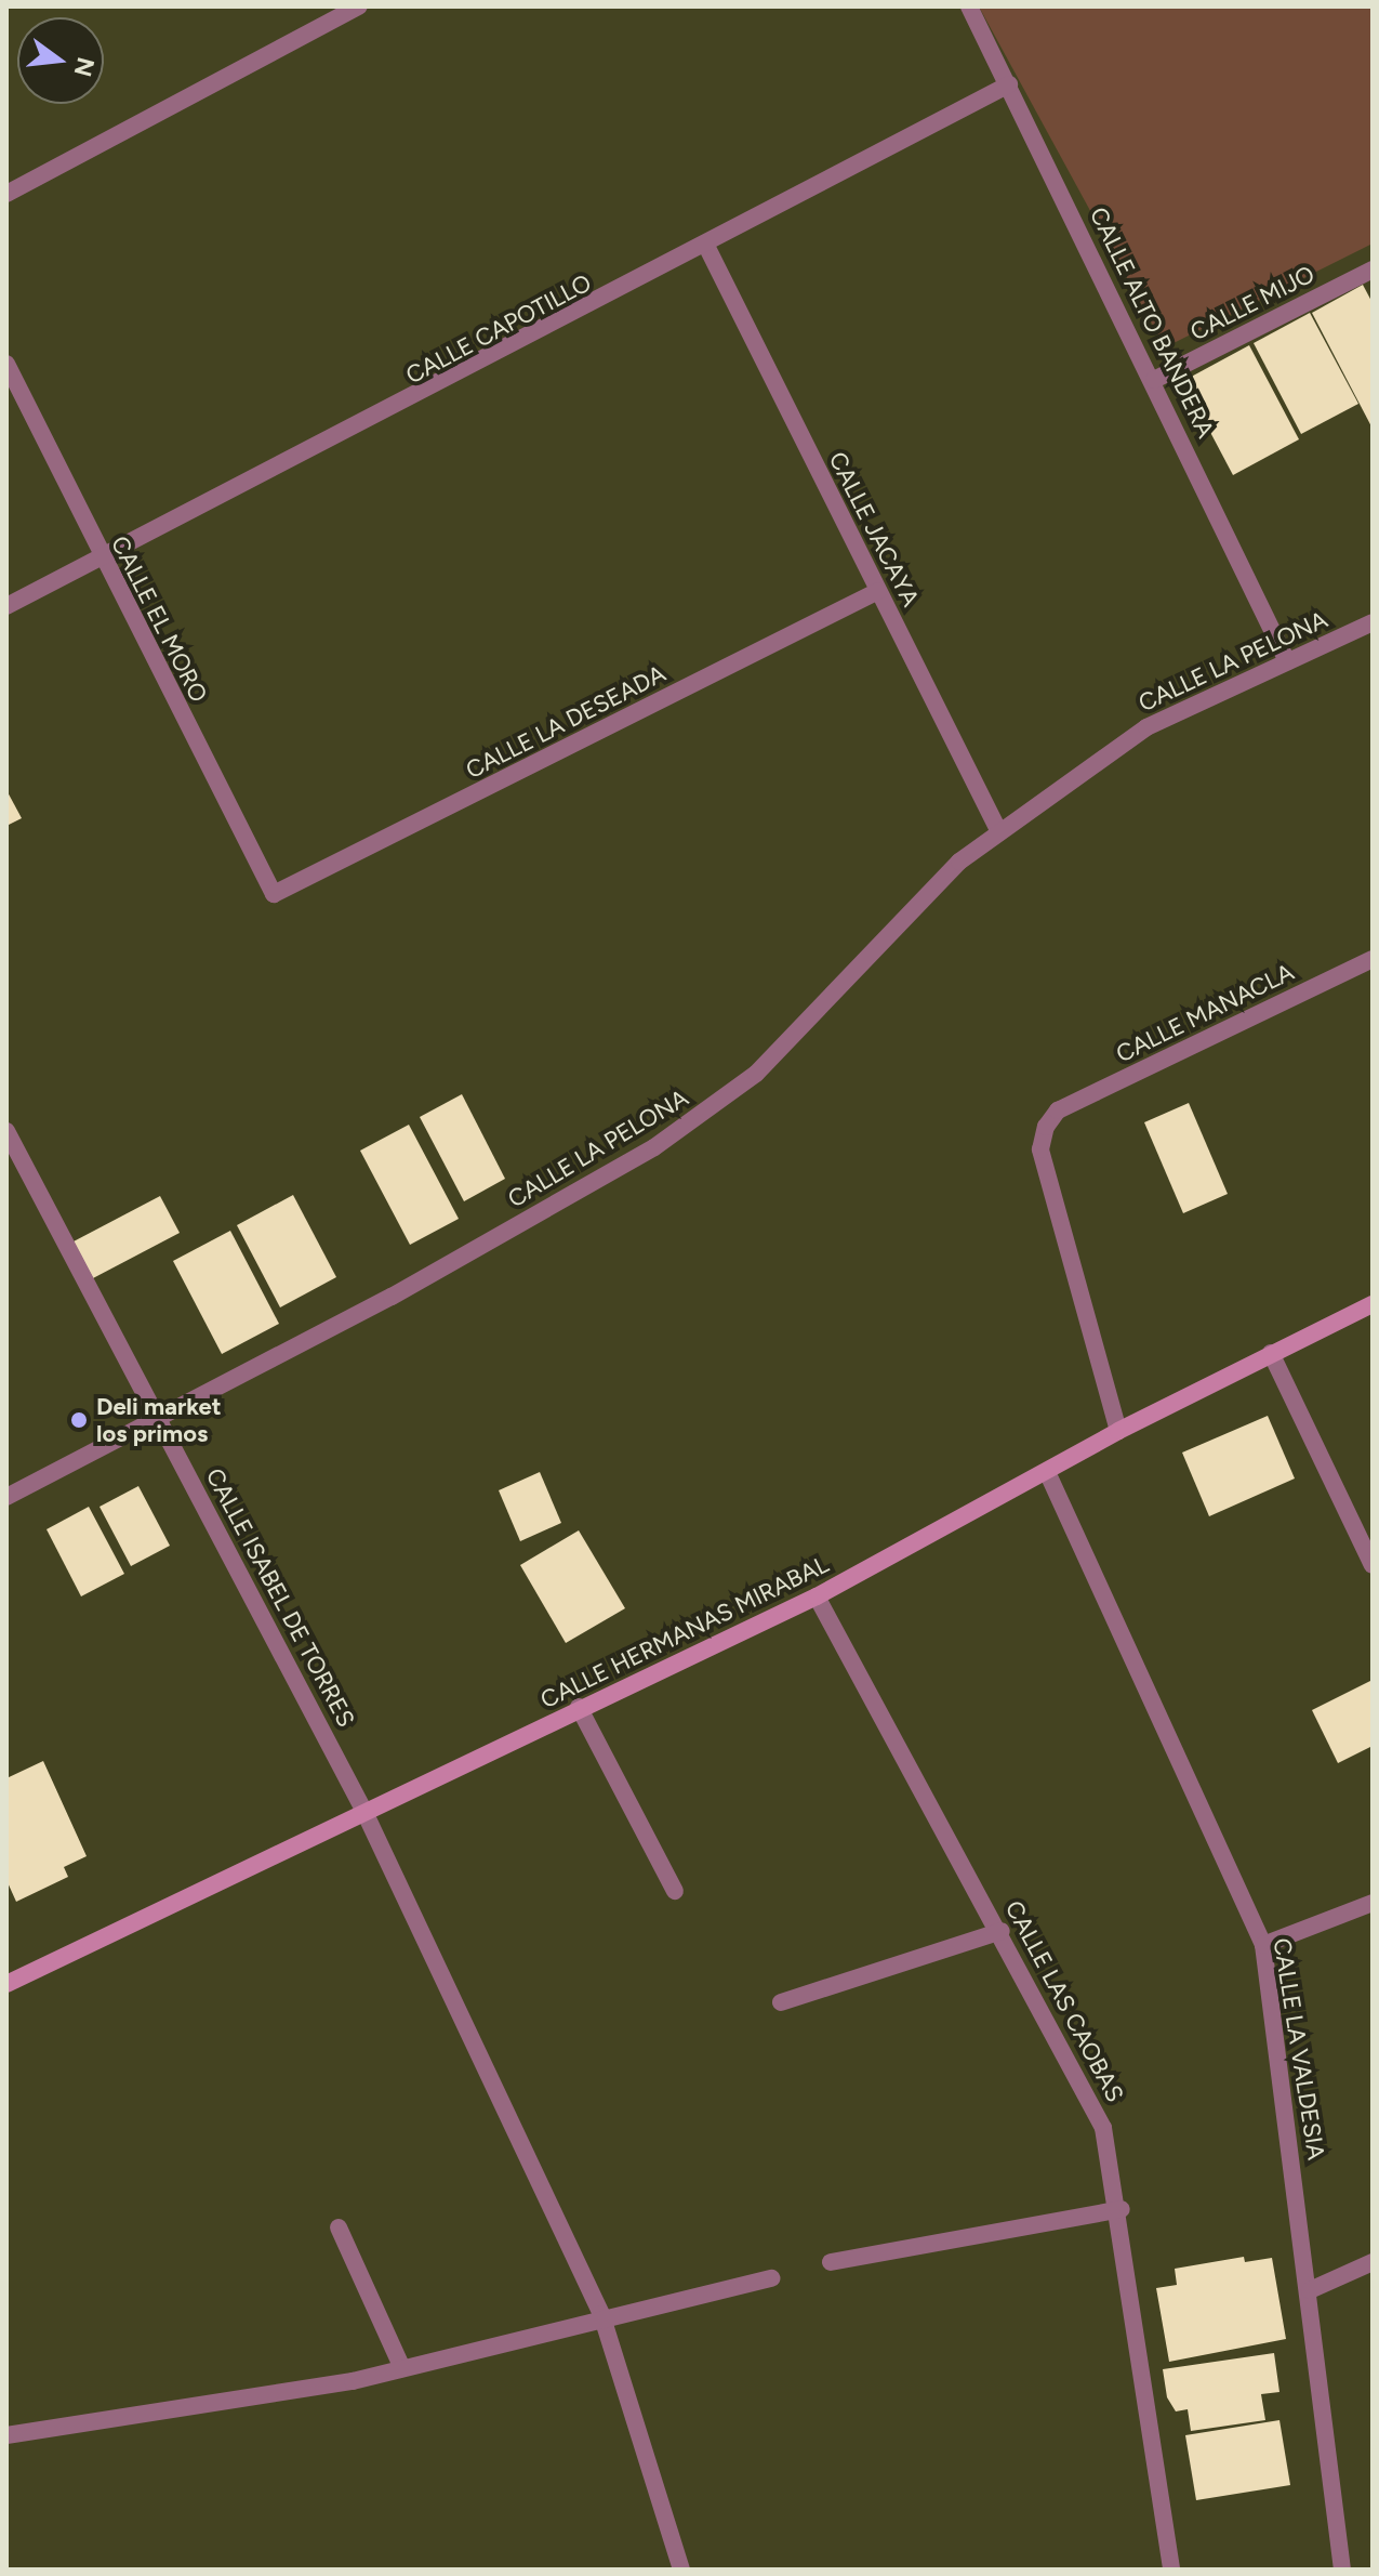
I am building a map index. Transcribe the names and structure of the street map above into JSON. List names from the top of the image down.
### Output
{
  "streets": {
    "street": [
      "CALLE MIJO",
      "CALLE ALTO BANDERA",
      "CALLE CAPOTILLO",
      "CALLE JACAYA",
      "CALLE EL MORO",
      "CALLE LA PELONA",
      "CALLE LA DESEADA",
      "CALLE MANACLA",
      "CALLE ISABEL DE TORRES",
      "CALLE HERMANAS MIRABAL",
      "CALLE LAS CAOBAS",
      "CALLE LA VALDESIA"
    ]
  },
  "crossings": [
    ["CALLE MIJO", "CALLE ALTO BANDERA"],
    ["CALLE ALTO BANDERA", "CALLE CAPOTILLO"],
    ["CALLE ALTO BANDERA", "CALLE LA PELONA"],
    ["CALLE CAPOTILLO", "CALLE JACAYA"],
    ["CALLE CAPOTILLO", "CALLE EL MORO"],
    ["CALLE JACAYA", "CALLE LA PELONA"],
    ["CALLE JACAYA", "CALLE LA DESEADA"],
    ["CALLE EL MORO", "CALLE LA DESEADA"],
    ["CALLE LA PELONA", "CALLE ISABEL DE TORRES"],
    ["CALLE MANACLA", "CALLE HERMANAS MIRABAL"],
    ["CALLE ISABEL DE TORRES", "CALLE HERMANAS MIRABAL"],
    ["CALLE HERMANAS MIRABAL", "CALLE LAS CAOBAS"],
    ["CALLE HERMANAS MIRABAL", "CALLE LA VALDESIA"]
  ],
  "places": ["Deli market los primos"],
  "north": "right"
}
